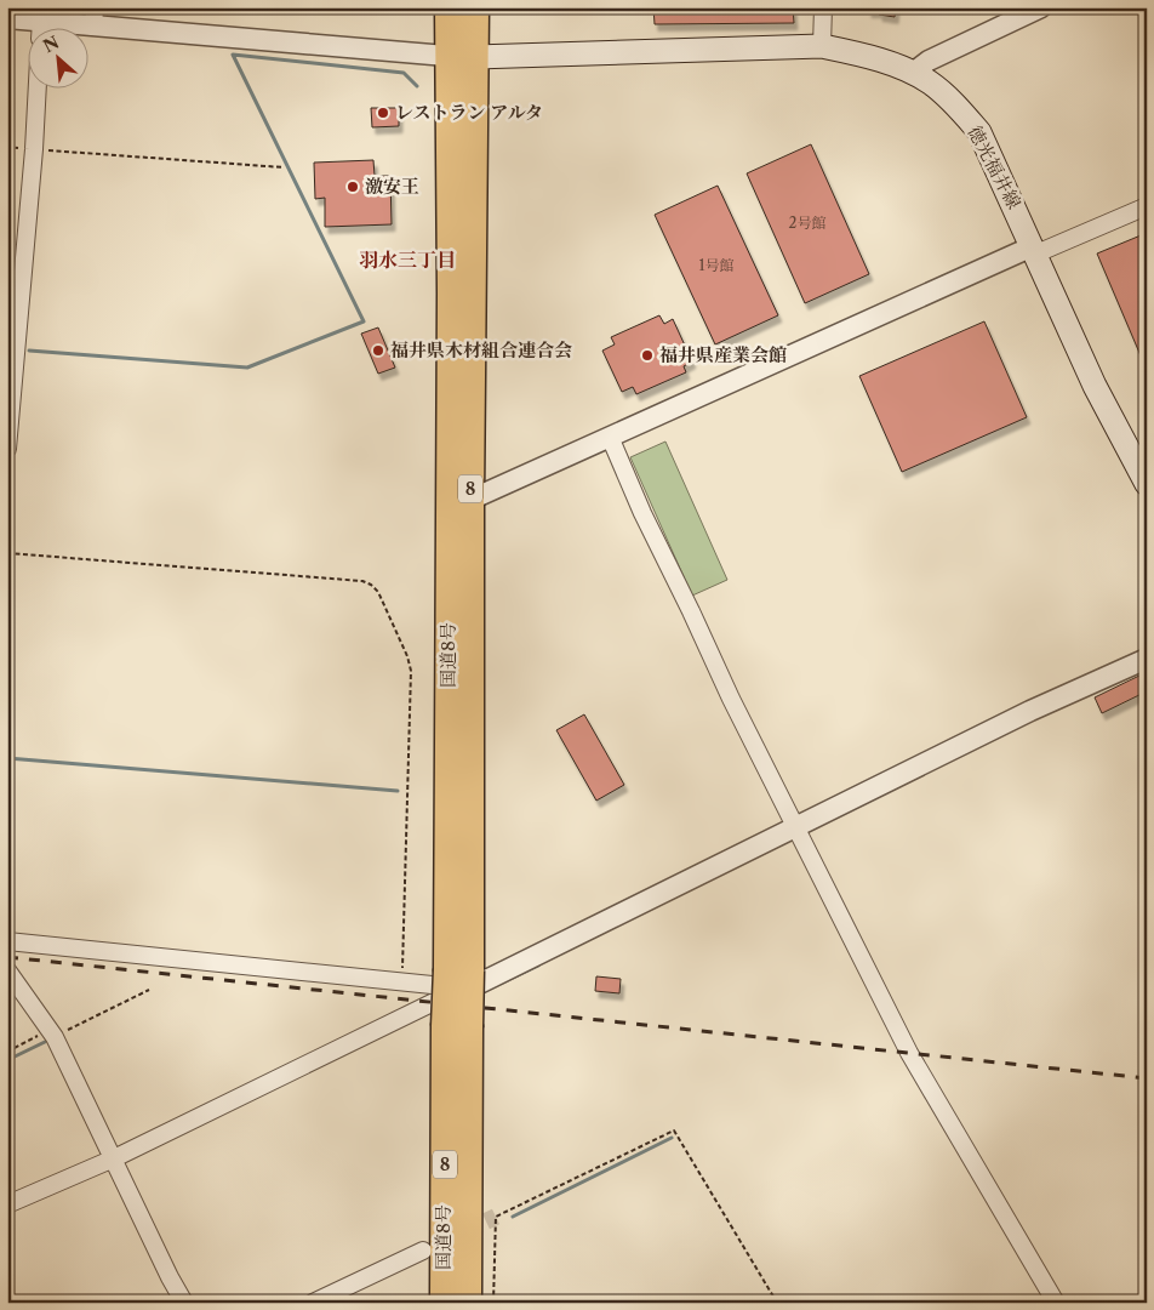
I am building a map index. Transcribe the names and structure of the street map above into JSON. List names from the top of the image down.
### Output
{
  "streets": {
    "highway": ["8", "国道8号"],
    "main road": ["徳光福井線"]
  },
  "crossings": [
    ["徳光福井線", "国道8号"]
  ],
  "districts": ["羽水三丁目"],
  "places": [
    "レストラン アルタ",
    "激安王",
    "福井県木材組合連合会",
    "福井県産業会館"
  ],
  "house_numbers": ["2号館", "1号館"],
  "north": "top left"
}
